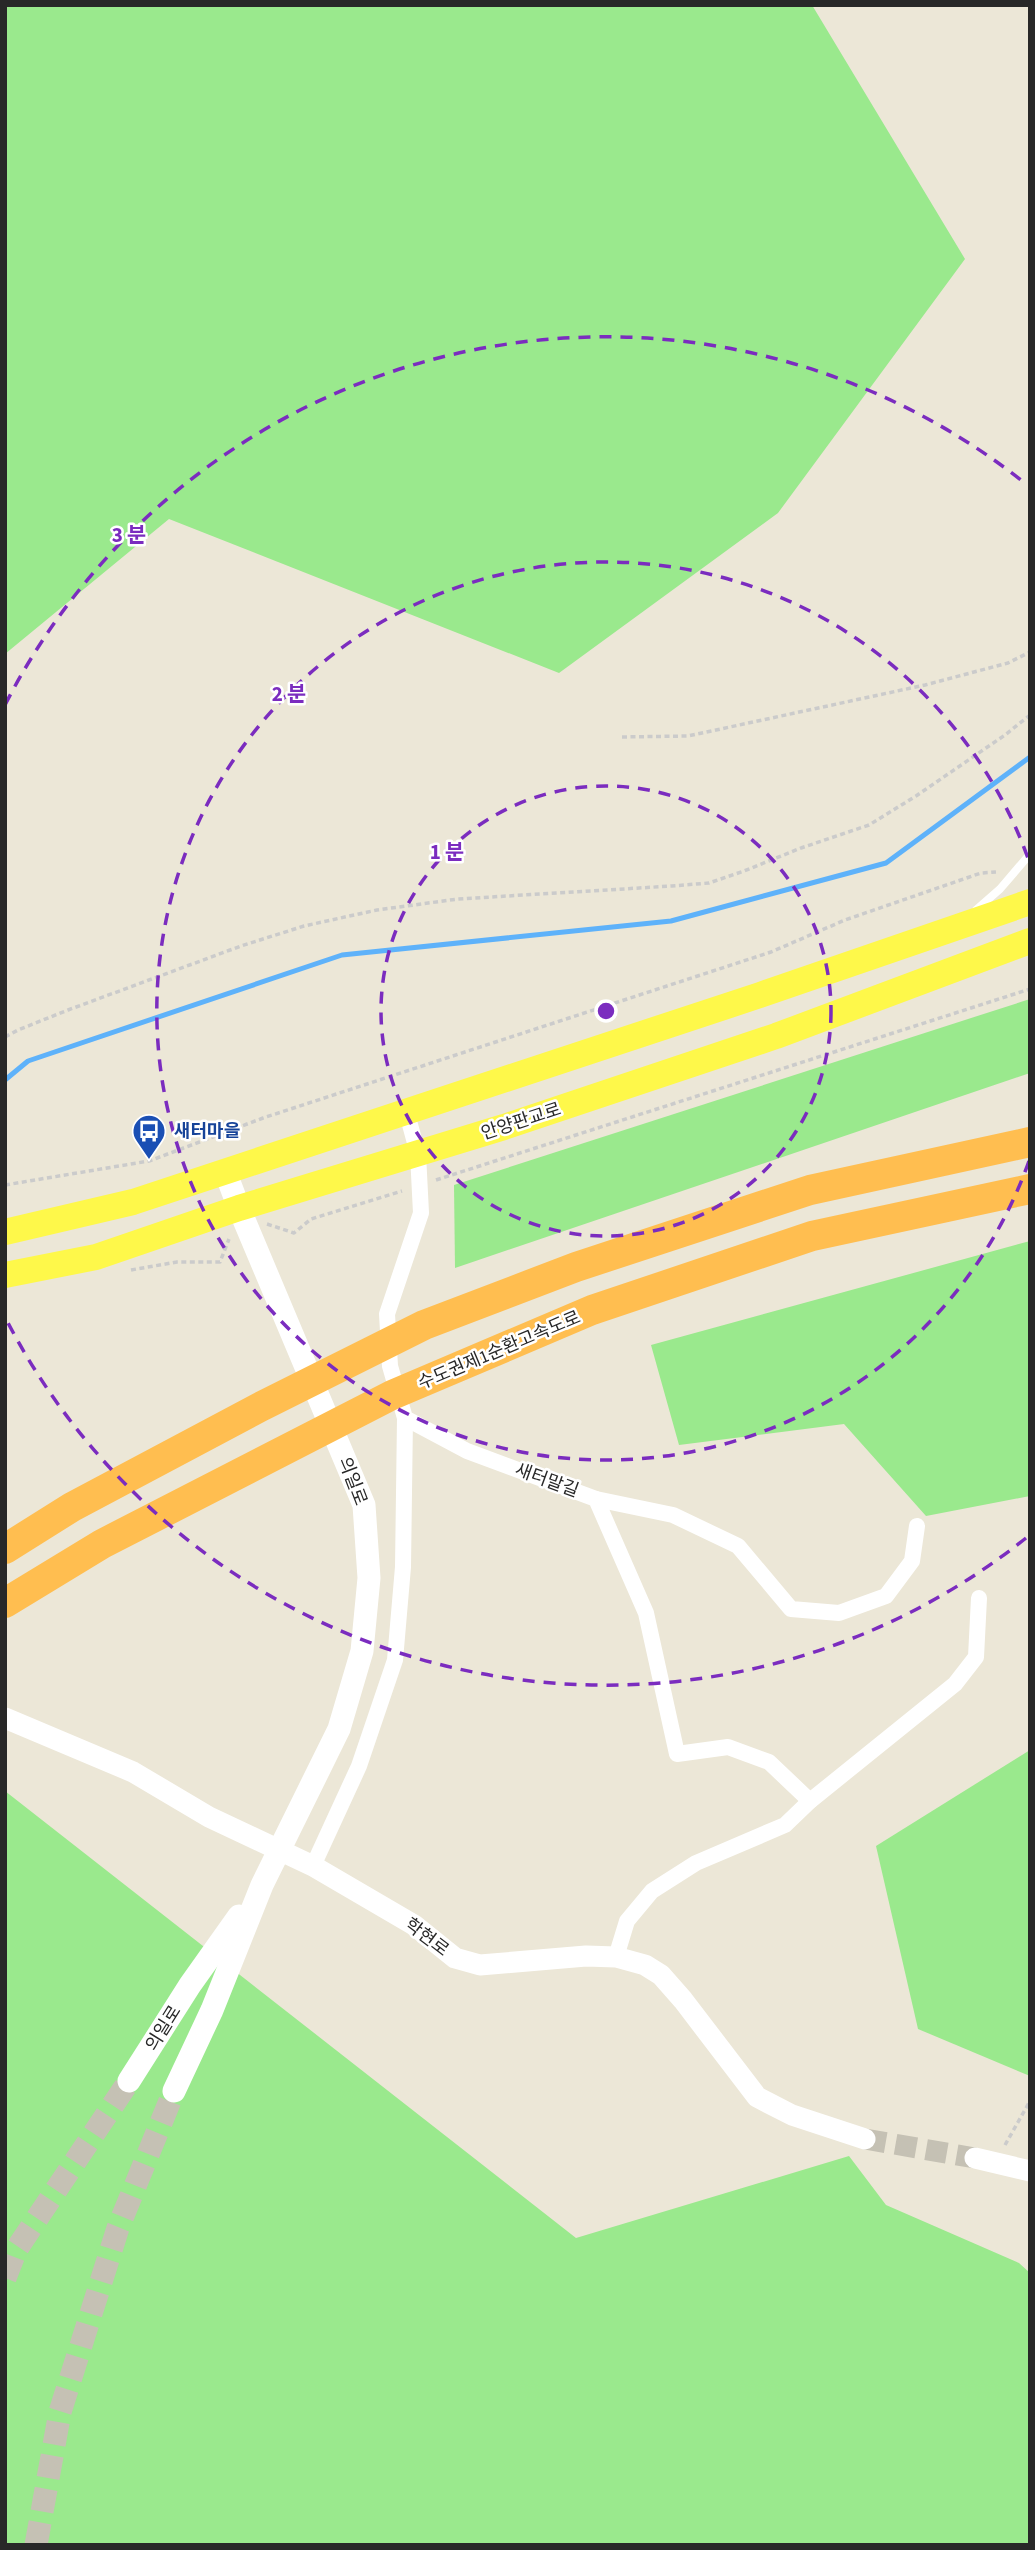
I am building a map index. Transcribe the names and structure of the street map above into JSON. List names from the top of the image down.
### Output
{
  "streets": {
    "highway": ["수도권제1순환고속도로"],
    "main road": ["안양판교로", "의일로"],
    "street": ["새터말길", "학현로"]
  },
  "crossings": [
    ["안양판교로", "의일로"]
  ],
  "places": {
    "bus stop": ["새터마을"]
  },
  "rings": ["3 분", "2 분", "1 분"]
}
